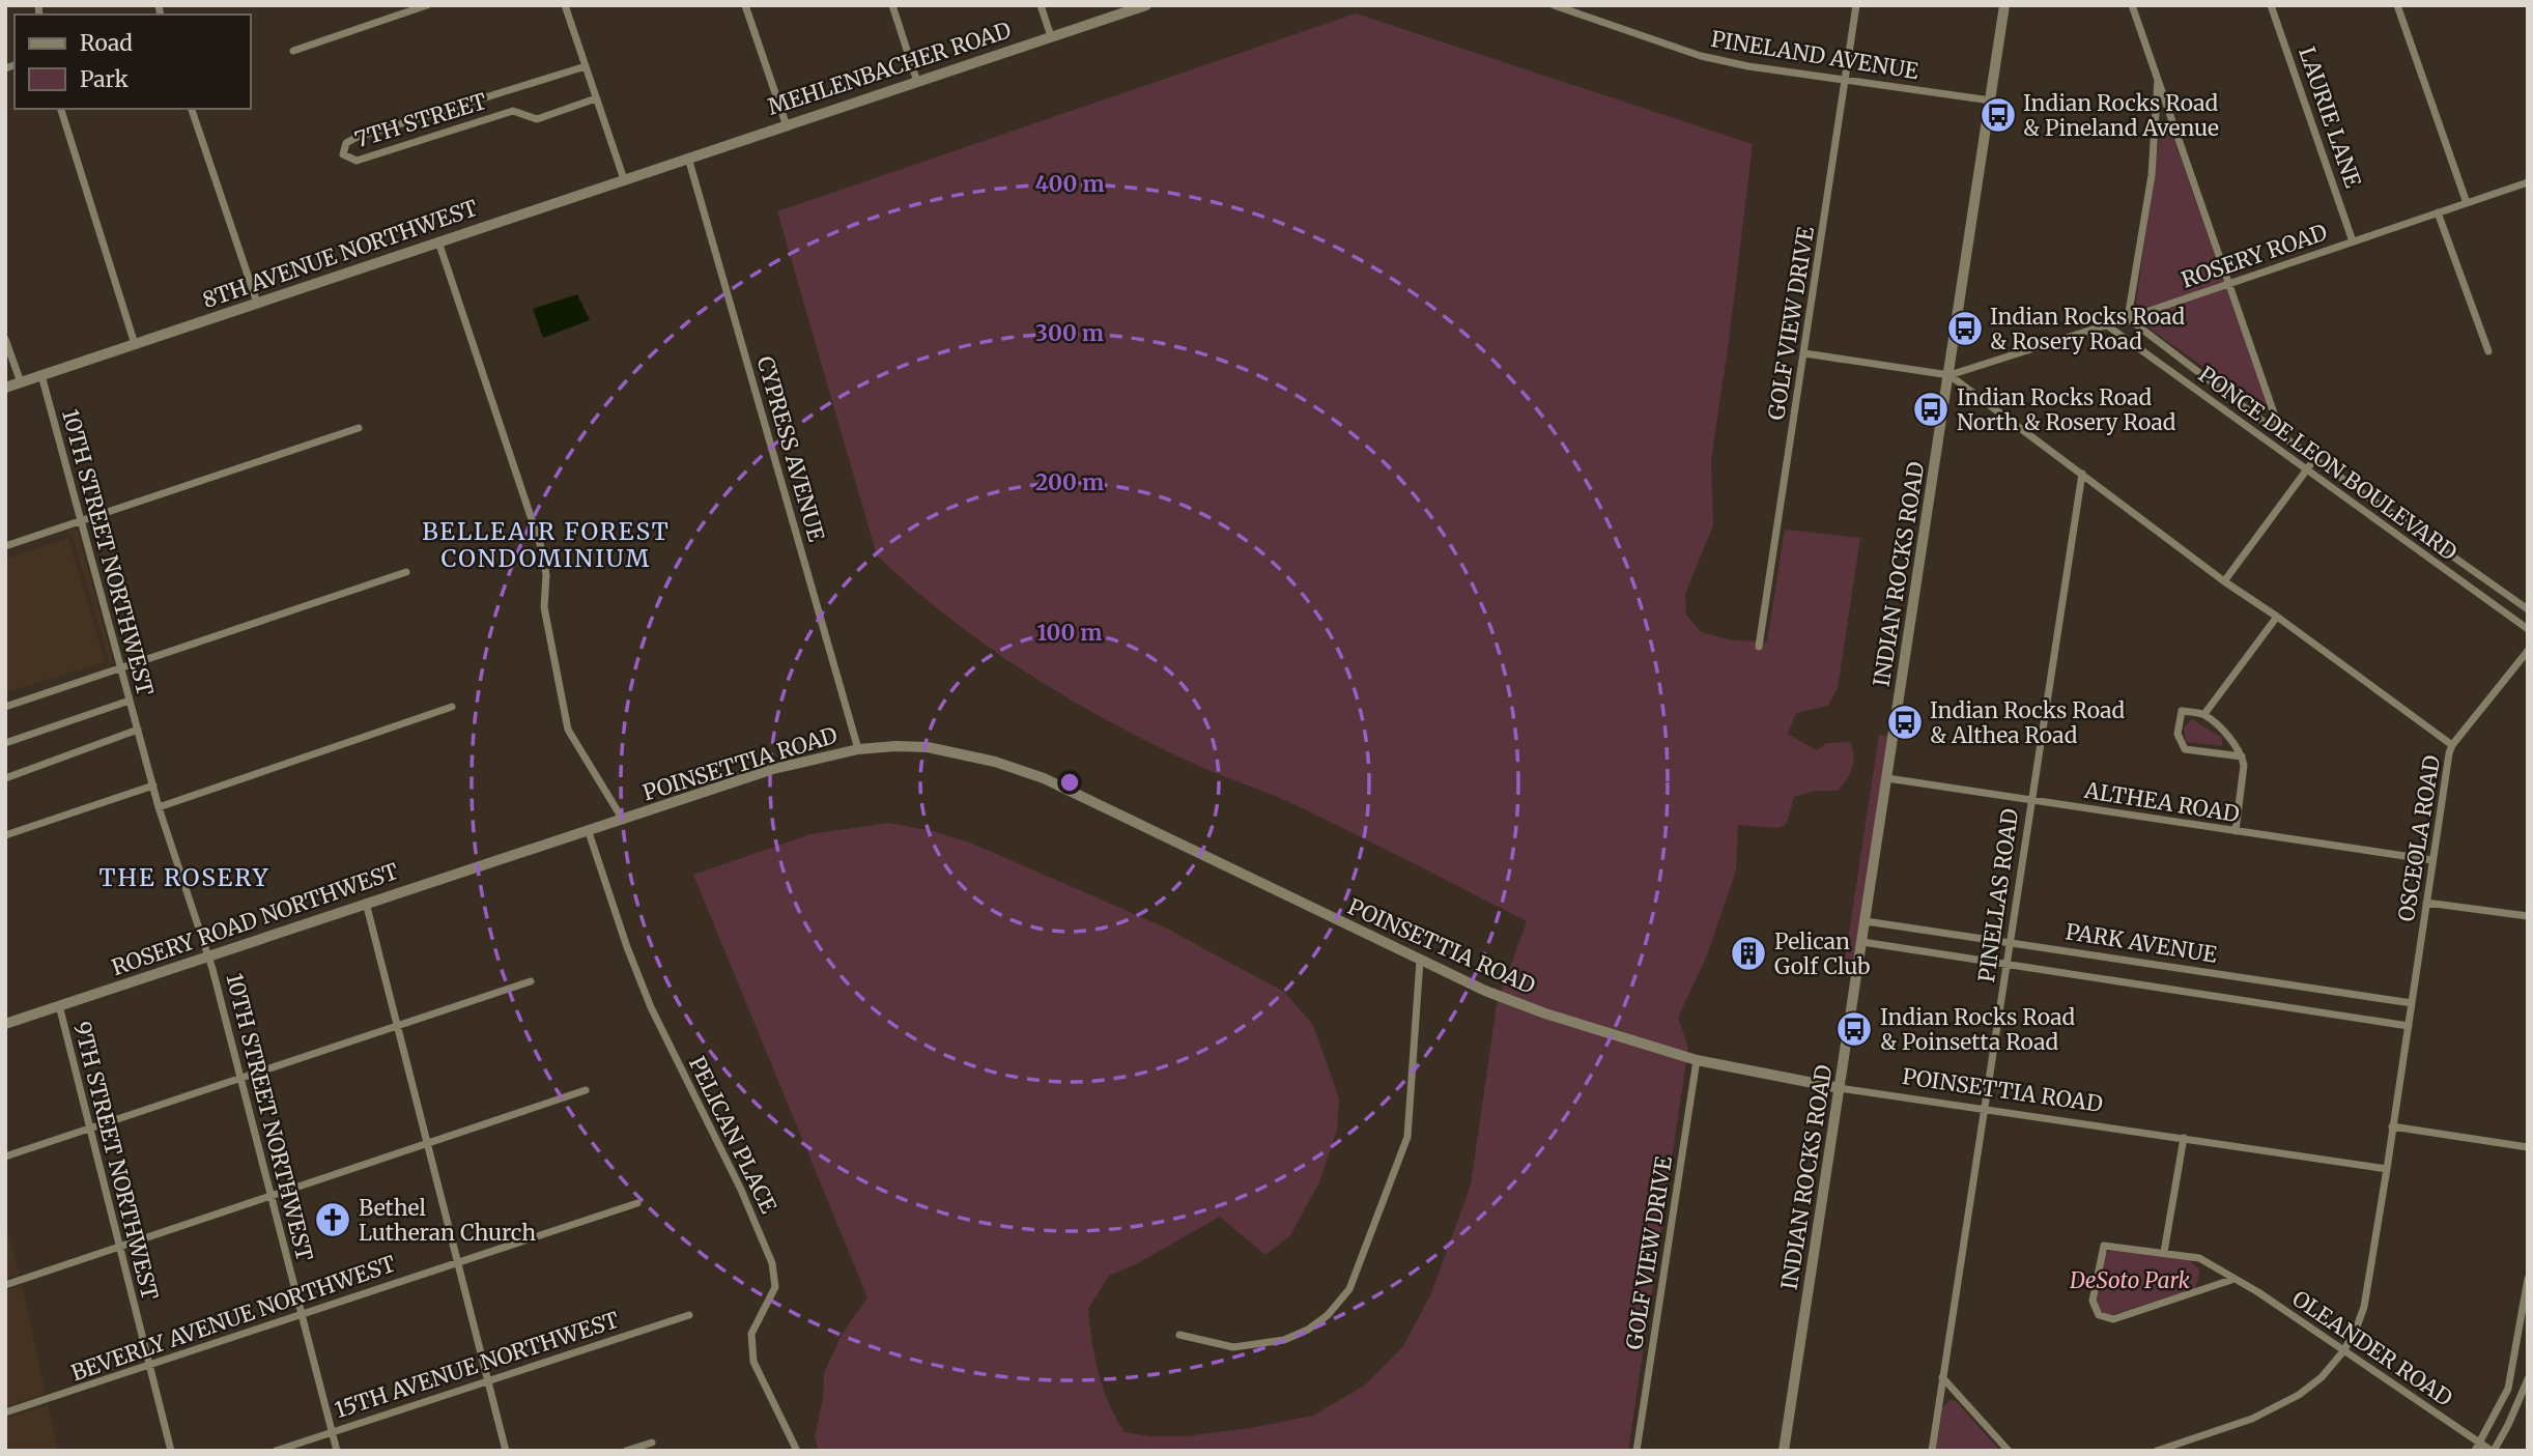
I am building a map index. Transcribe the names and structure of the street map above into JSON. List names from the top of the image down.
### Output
{
  "streets": {
    "street": [
      "PINELAND AVENUE",
      "MEHLENBACHER ROAD",
      "LAURIE LANE",
      "7TH STREET",
      "8TH AVENUE NORTHWEST",
      "ROSERY ROAD",
      "GOLF VIEW DRIVE",
      "CYPRESS AVENUE",
      "PONCE DE LEON BOULEVARD",
      "10TH STREET NORTHWEST",
      "INDIAN ROCKS ROAD",
      "POINSETTIA ROAD",
      "ALTHEA ROAD",
      "OSCEOLA ROAD",
      "PINELLAS ROAD",
      "ROSERY ROAD NORTHWEST",
      "PARK AVENUE",
      "PELICAN PLACE",
      "9TH STREET NORTHWEST",
      "BEVERLY AVENUE NORTHWEST",
      "OLEANDER ROAD",
      "15TH AVENUE NORTHWEST"
    ]
  },
  "crossings": [
    ["PINELAND AVENUE", "GOLF VIEW DRIVE"],
    ["PINELAND AVENUE", "INDIAN ROCKS ROAD"],
    ["MEHLENBACHER ROAD", "8TH AVENUE NORTHWEST"],
    ["MEHLENBACHER ROAD", "CYPRESS AVENUE"],
    ["LAURIE LANE", "ROSERY ROAD"],
    ["8TH AVENUE NORTHWEST", "CYPRESS AVENUE"],
    ["8TH AVENUE NORTHWEST", "10TH STREET NORTHWEST"],
    ["ROSERY ROAD", "PONCE DE LEON BOULEVARD"],
    ["ROSERY ROAD", "INDIAN ROCKS ROAD"],
    ["ROSERY ROAD", "OSCEOLA ROAD"],
    ["GOLF VIEW DRIVE", "POINSETTIA ROAD"],
    ["GOLF VIEW DRIVE", "OSCEOLA ROAD"],
    ["CYPRESS AVENUE", "POINSETTIA ROAD"],
    ["10TH STREET NORTHWEST", "ROSERY ROAD NORTHWEST"],
    ["10TH STREET NORTHWEST", "BEVERLY AVENUE NORTHWEST"],
    ["10TH STREET NORTHWEST", "15TH AVENUE NORTHWEST"],
    ["INDIAN ROCKS ROAD", "POINSETTIA ROAD"],
    ["INDIAN ROCKS ROAD", "ALTHEA ROAD"],
    ["INDIAN ROCKS ROAD", "OSCEOLA ROAD"],
    ["INDIAN ROCKS ROAD", "PARK AVENUE"],
    ["POINSETTIA ROAD", "OSCEOLA ROAD"],
    ["POINSETTIA ROAD", "PINELLAS ROAD"],
    ["POINSETTIA ROAD", "ROSERY ROAD NORTHWEST"],
    ["POINSETTIA ROAD", "PELICAN PLACE"],
    ["ALTHEA ROAD", "OSCEOLA ROAD"],
    ["ALTHEA ROAD", "PINELLAS ROAD"],
    ["OSCEOLA ROAD", "PINELLAS ROAD"],
    ["OSCEOLA ROAD", "PARK AVENUE"],
    ["OSCEOLA ROAD", "OLEANDER ROAD"],
    ["PINELLAS ROAD", "PARK AVENUE"],
    ["ROSERY ROAD NORTHWEST", "9TH STREET NORTHWEST"],
    ["9TH STREET NORTHWEST", "BEVERLY AVENUE NORTHWEST"]
  ],
  "districts": ["BELLEAIR FOREST CONDOMINIUM", "THE ROSERY"],
  "parks": ["DeSoto Park"],
  "places": {
    "bus stop": [
      "Indian Rocks Road & Pineland Avenue",
      "Indian Rocks Road & Rosery Road",
      "Indian Rocks Road North & Rosery Road",
      "Indian Rocks Road & Althea Road",
      "Indian Rocks Road & Poinsetta Road"
    ],
    "building": ["Pelican Golf Club"],
    "church": ["Bethel Lutheran Church"]
  },
  "legend": ["Road", "Park"],
  "rings": [
    "400 m",
    "300 m",
    "200 m",
    "100 m"
  ]
}
